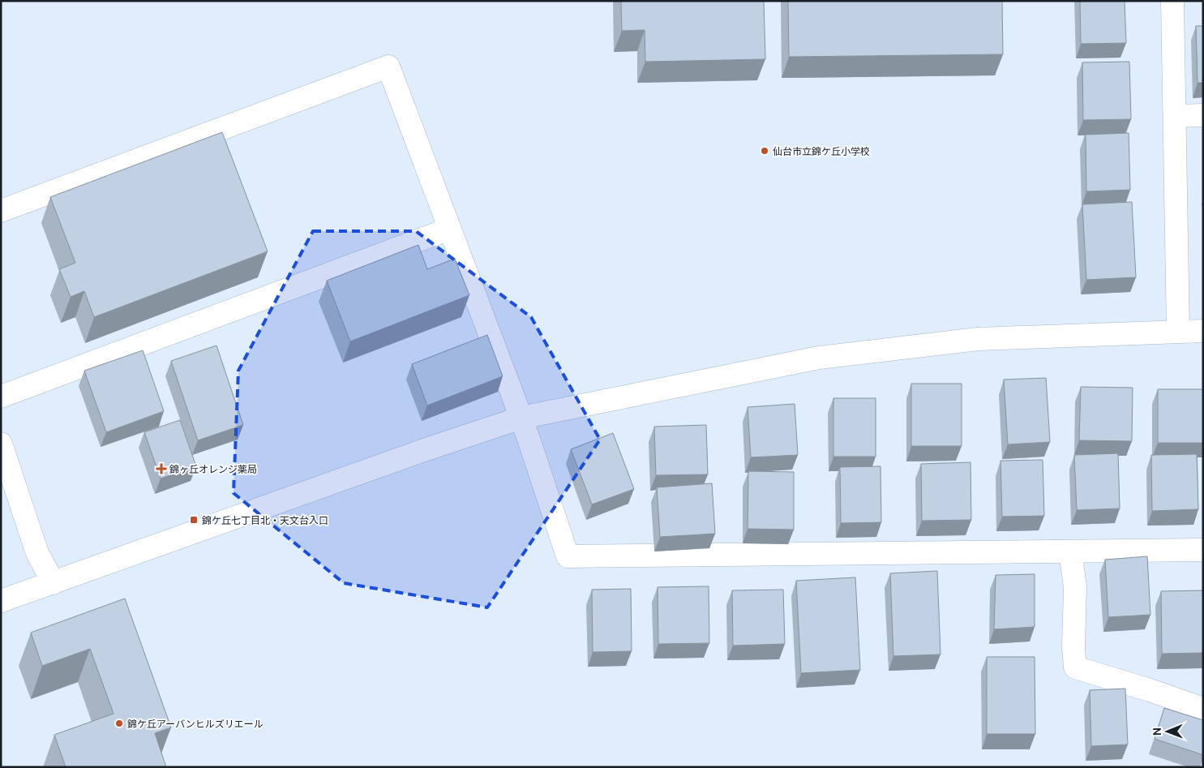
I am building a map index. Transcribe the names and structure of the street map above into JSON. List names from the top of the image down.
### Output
{
  "places": {
    "other": ["仙台市立錦ケ丘小学校", "錦ケ丘アーバンヒルズリエール"],
    "health": ["錦ヶ丘オレンジ薬局"],
    "transit": ["錦ケ丘七丁目北・天文台入口"]
  },
  "north": "left"
}
